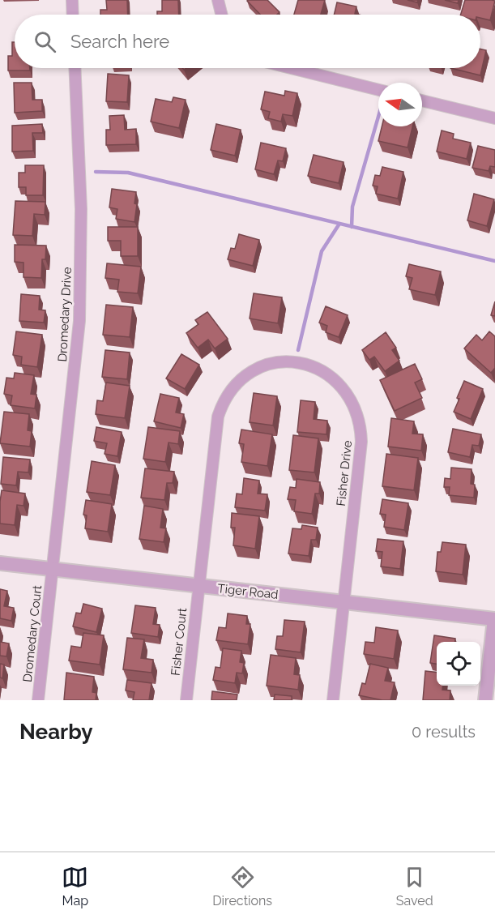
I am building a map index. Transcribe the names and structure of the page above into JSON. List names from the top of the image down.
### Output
{
  "streets": {
    "street": [
      "Dromedary Drive",
      "Fisher Drive",
      "Tiger Road",
      "Dromedary Court",
      "Fisher Court"
    ]
  },
  "crossings": [
    ["Dromedary Drive", "Tiger Road"],
    ["Dromedary Drive", "Dromedary Court"],
    ["Fisher Drive", "Tiger Road"],
    ["Fisher Drive", "Fisher Court"],
    ["Tiger Road", "Dromedary Court"],
    ["Tiger Road", "Fisher Court"]
  ],
  "north": "left",
  "page": {
    "search": "Search here",
    "heading": ["Nearby", "0 results"],
    "nav": ["Map", "Directions", "Saved"]
  }
}
